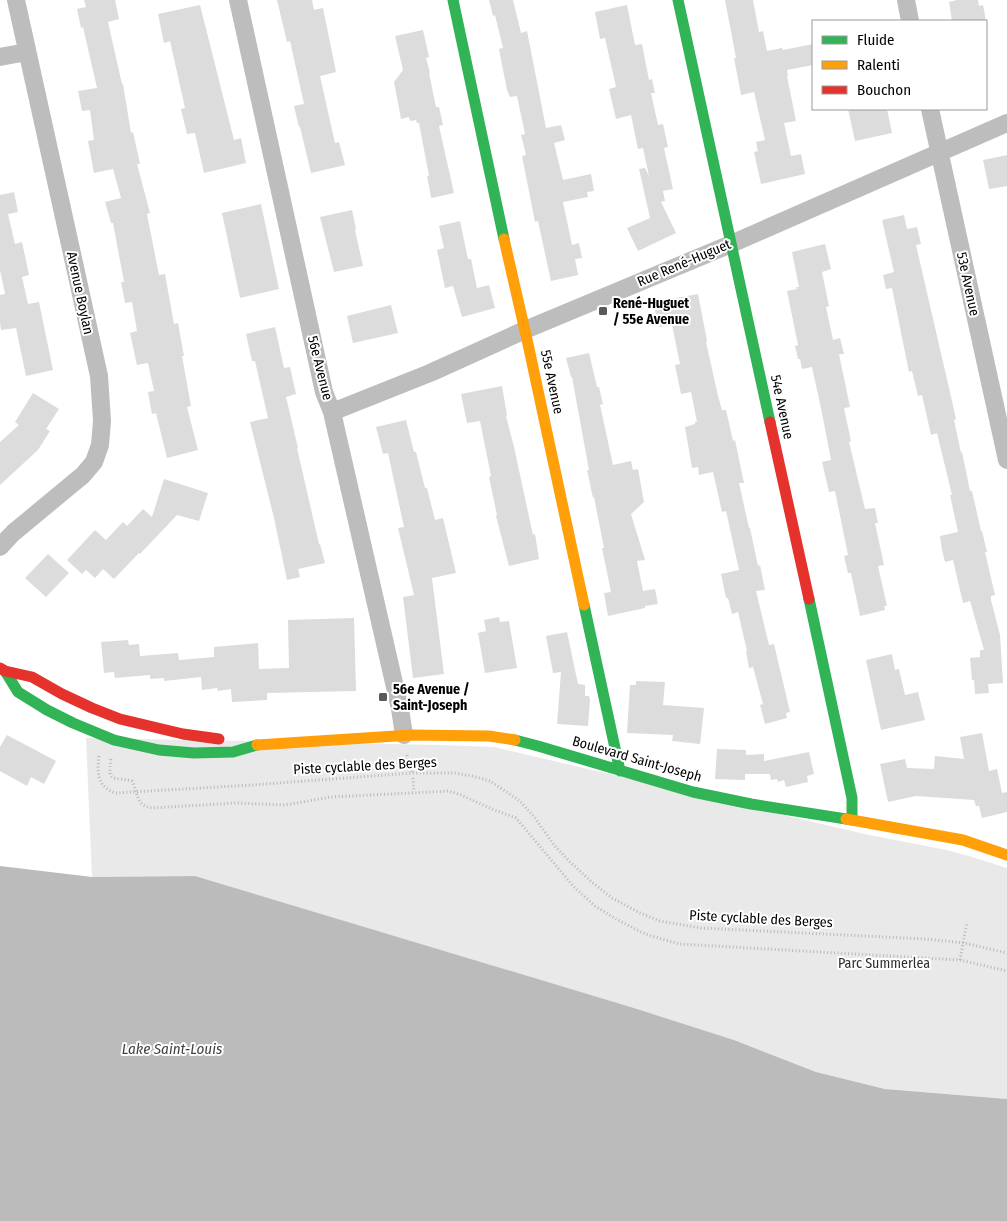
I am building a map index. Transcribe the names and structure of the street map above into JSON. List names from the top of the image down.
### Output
{
  "streets": {
    "street": [
      "Rue René-Huguet",
      "53e Avenue",
      "Avenue Boylan",
      "56e Avenue",
      "55e Avenue",
      "54e Avenue",
      "Boulevard Saint-Joseph"
    ],
    "path": ["Piste cyclable des Berges"]
  },
  "crossings": [
    ["Rue René-Huguet", "53e Avenue"],
    ["Rue René-Huguet", "56e Avenue"],
    ["Rue René-Huguet", "55e Avenue"],
    ["Rue René-Huguet", "54e Avenue"],
    ["56e Avenue", "Boulevard Saint-Joseph"],
    ["55e Avenue", "Boulevard Saint-Joseph"],
    ["54e Avenue", "Boulevard Saint-Joseph"]
  ],
  "water": ["Lake Saint-Louis"],
  "parks": ["Parc Summerlea"],
  "places": {
    "transit": ["René-Huguet / 55e Avenue", "56e Avenue / Saint-Joseph"]
  },
  "legend": ["Fluide", "Ralenti", "Bouchon"]
}
